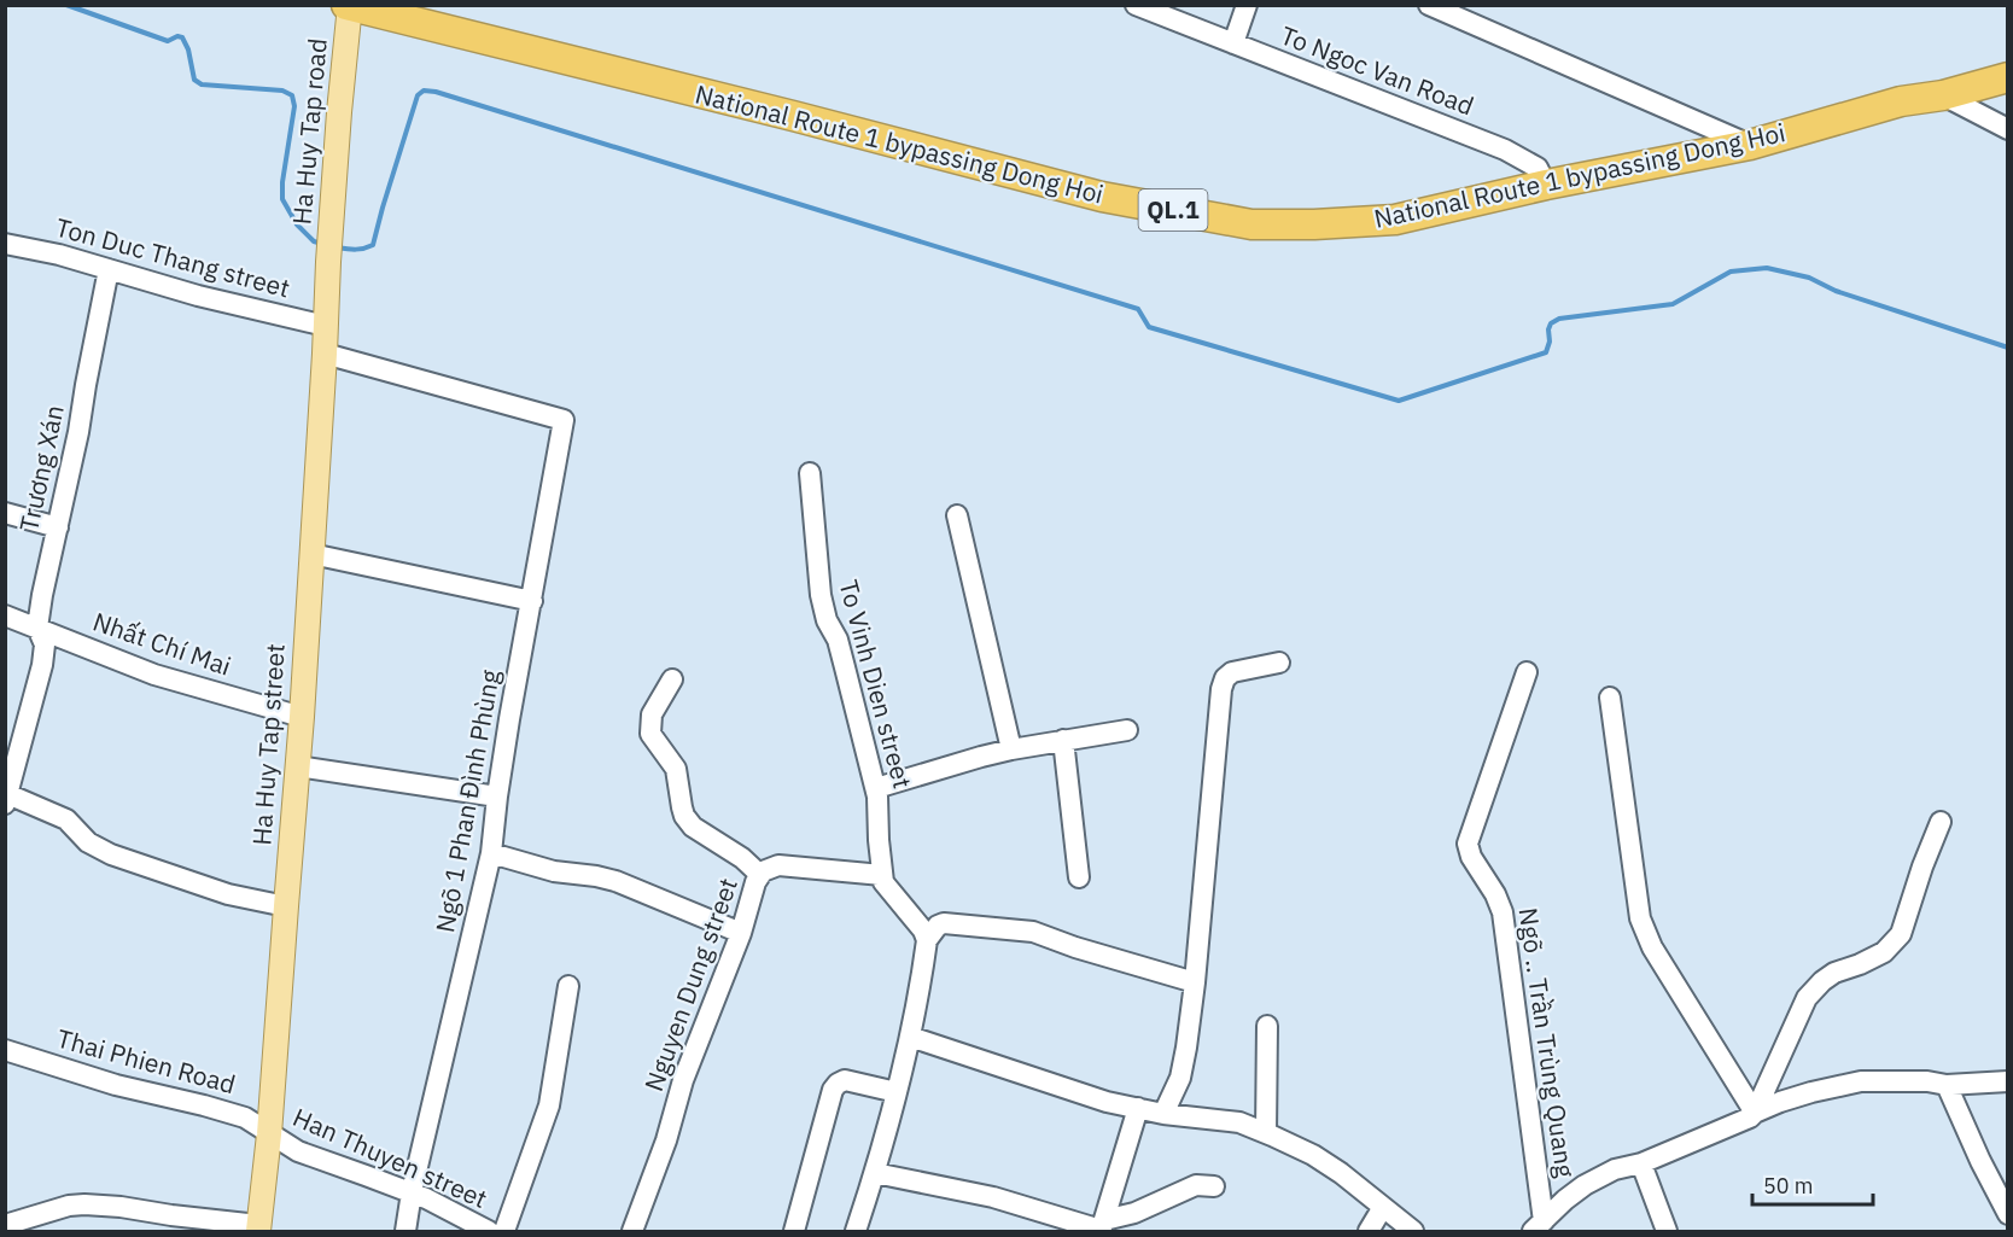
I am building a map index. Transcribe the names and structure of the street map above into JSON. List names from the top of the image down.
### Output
{
  "streets": {
    "highway": ["National Route 1 bypassing Dong Hoi", "QL.1"],
    "main road": ["Ha Huy Tap road", "Ha Huy Tap street"],
    "street": [
      "To Ngoc Van Road",
      "Ton Duc Thang street",
      "Trương Xán",
      "Nhất Chí Mai",
      "To Vinh Dien street",
      "Ngõ 1 Phan Đình Phùng",
      "Nguyen Dung street",
      "Ngõ .. Trần Trùng Quang",
      "Thai Phien Road",
      "Han Thuyen street"
    ]
  },
  "crossings": [
    ["To Ngoc Van Road", "National Route 1 bypassing Dong Hoi"],
    ["Ha Huy Tap road", "National Route 1 bypassing Dong Hoi"],
    ["Ha Huy Tap road", "Ha Huy Tap street"],
    ["Ton Duc Thang street", "Trương Xán"],
    ["Ton Duc Thang street", "Ha Huy Tap street"],
    ["Trương Xán", "Nhất Chí Mai"],
    ["Nhất Chí Mai", "Ha Huy Tap street"],
    ["To Vinh Dien street", "Nguyen Dung street"],
    ["Ha Huy Tap street", "Ngõ 1 Phan Đình Phùng"],
    ["Ha Huy Tap street", "Thai Phien Road"],
    ["Ha Huy Tap street", "Han Thuyen street"],
    ["Ngõ 1 Phan Đình Phùng", "Han Thuyen street"],
    ["Thai Phien Road", "Han Thuyen street"]
  ],
  "scale_bar": "50 m"
}
